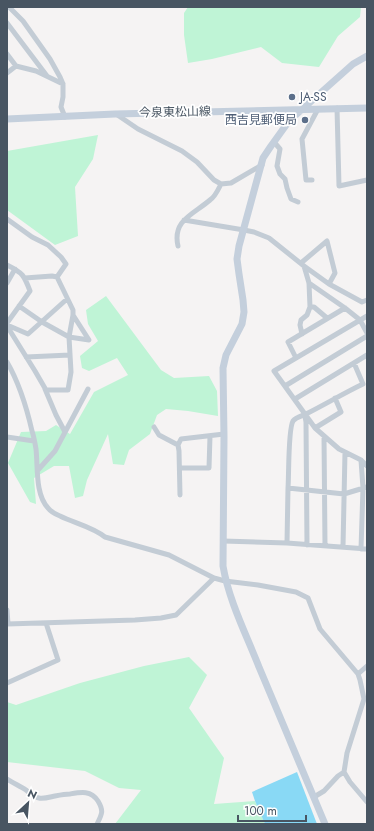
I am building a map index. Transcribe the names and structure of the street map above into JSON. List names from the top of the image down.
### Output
{
  "streets": {
    "street": ["今泉東松山線"]
  },
  "places": ["JA-SS", "西吉見郵便局"],
  "scale_bar": "100 m",
  "north": "top right"
}
